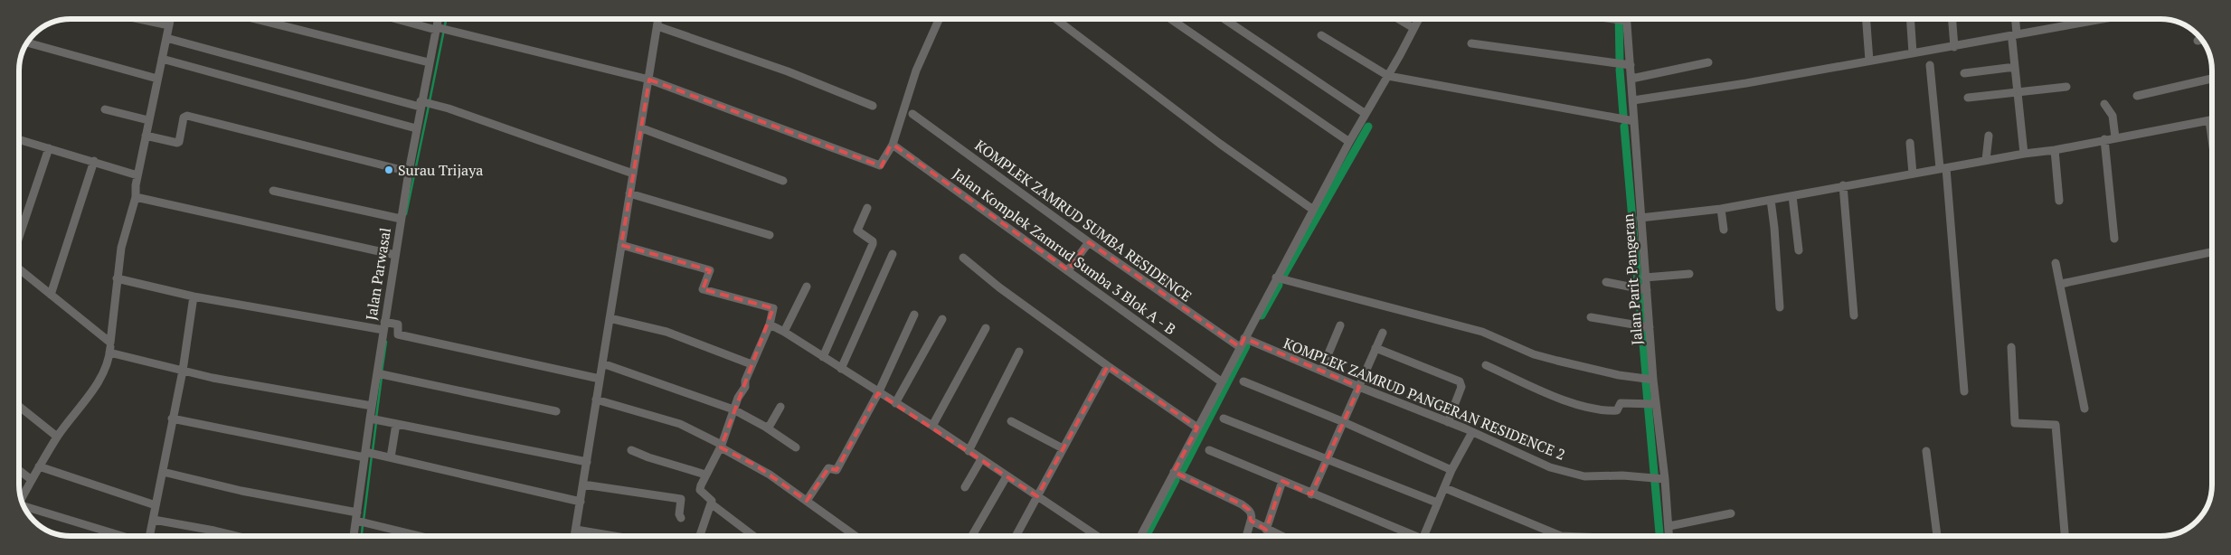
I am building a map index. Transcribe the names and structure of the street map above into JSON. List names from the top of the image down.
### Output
{
  "streets": {
    "street": [
      "KOMPLEK ZAMRUD SUMBA RESIDENCE",
      "Jalan Komplek Zamrud Sumba 3 Blok A - B",
      "Jalan Parwasal",
      "Jalan Parit Pangeran",
      "KOMPLEK ZAMRUD PANGERAN RESIDENCE 2"
    ]
  },
  "crossings": [
    ["Jalan Parit Pangeran", "KOMPLEK ZAMRUD PANGERAN RESIDENCE 2"]
  ],
  "places": ["Surau Trijaya"]
}
